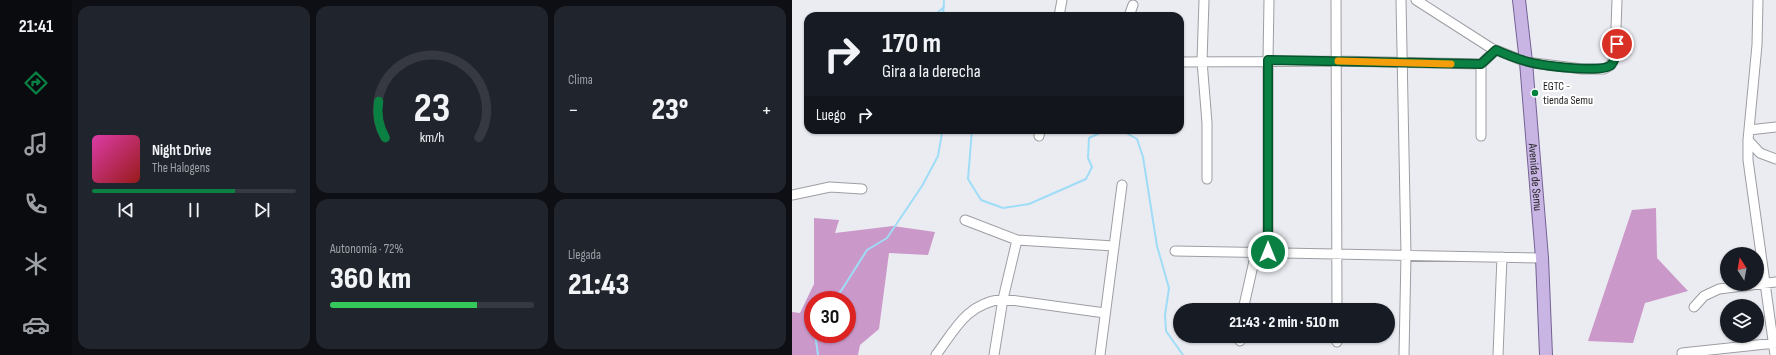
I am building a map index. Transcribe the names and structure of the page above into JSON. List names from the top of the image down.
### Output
{
  "streets": {
    "main road": ["Avenida de Semu"]
  },
  "places": ["EGTC - tienda Semu"],
  "north": "top",
  "page": {
    "tabs": "21:41",
    "tile": [
      "Clima",
      ["Autonomía · 72%", "360 km"],
      ["Llegada", "21:43"]
    ],
    "turn": ["170 m", "Gira a la derecha"],
    "heat": ["−", "23°", "+"],
    "then": "Luego",
    "song": ["Night Drive", "The Halogens"],
    "limit": "30",
    "trip": "21:43 · 2 min · 510 m",
    "gauge": ["23", "km/h"]
  }
}
